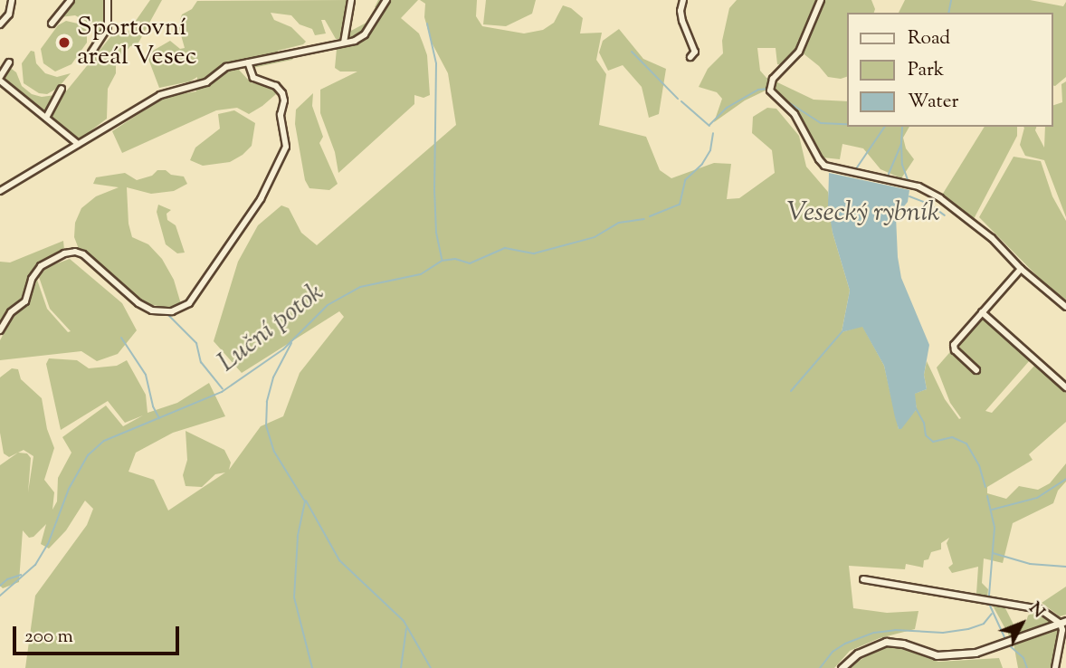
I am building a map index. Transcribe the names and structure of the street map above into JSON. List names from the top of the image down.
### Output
{
  "water": ["Vesecký rybník", "Luční potok"],
  "places": ["Sportovní areál Vesec"],
  "legend": ["Road", "Park", "Water"],
  "scale_bar": "200 m",
  "north": "top right"
}
